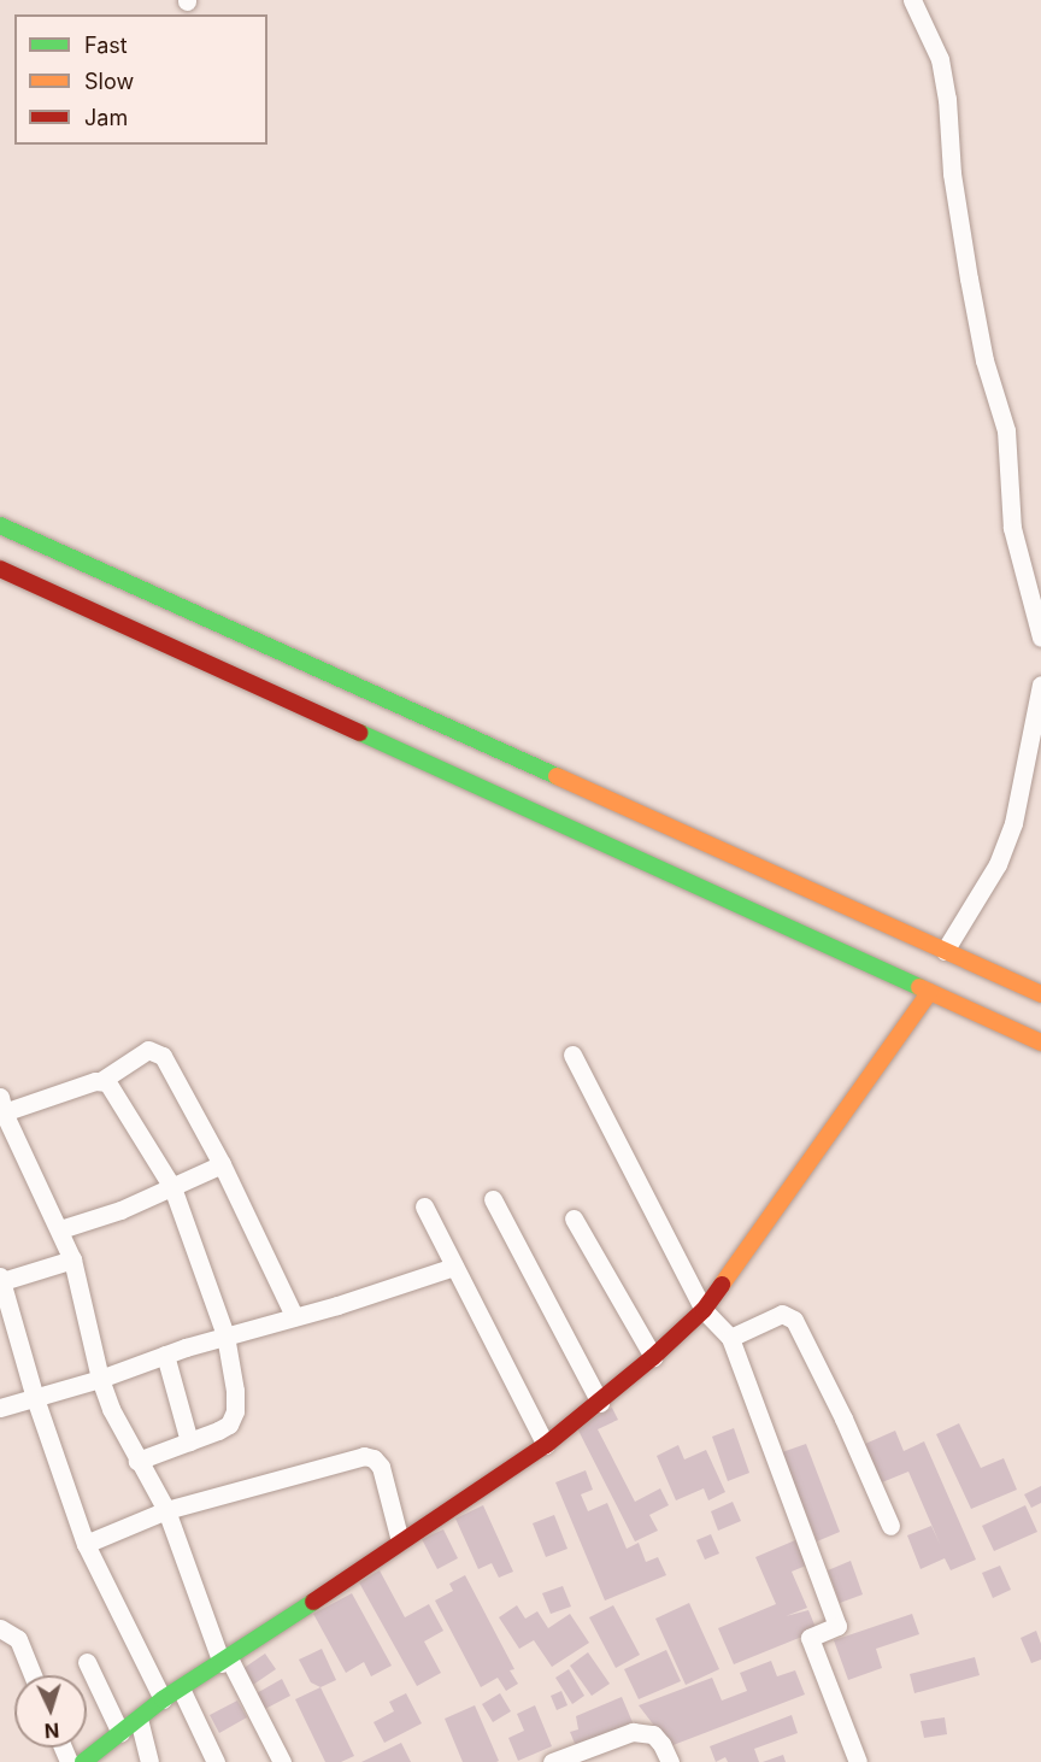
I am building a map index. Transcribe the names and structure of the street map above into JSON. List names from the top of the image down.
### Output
{
  "legend": ["Fast", "Slow", "Jam"],
  "north": "bottom"
}
